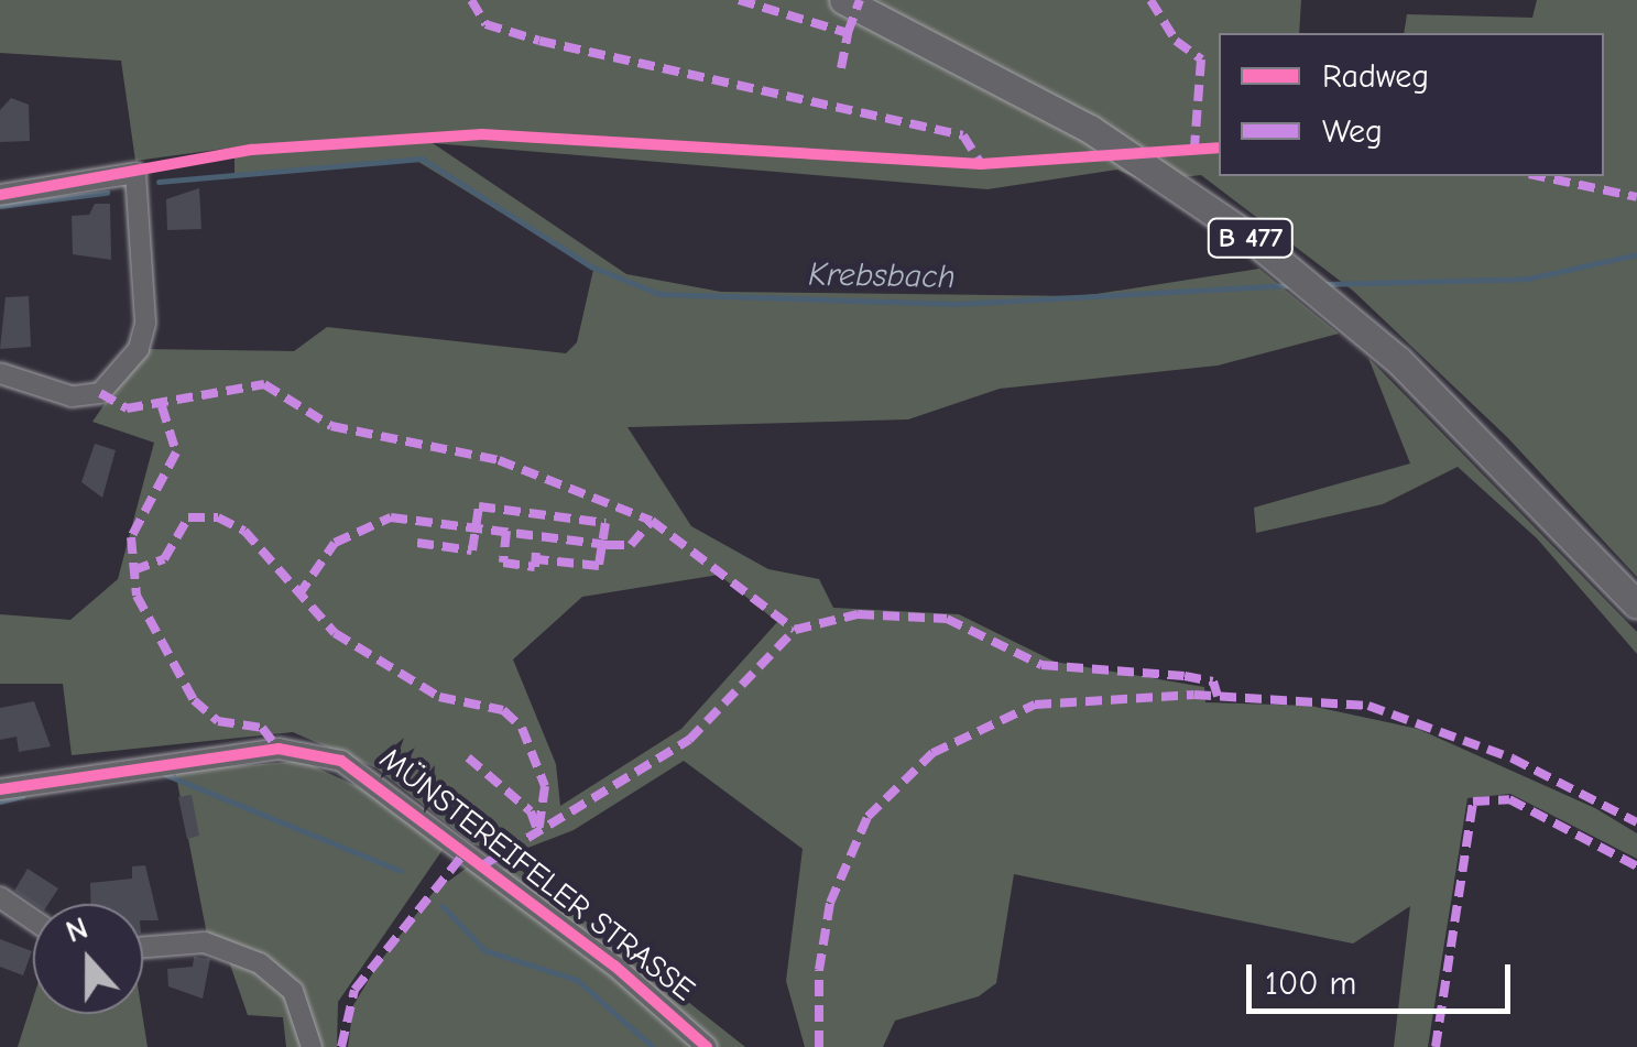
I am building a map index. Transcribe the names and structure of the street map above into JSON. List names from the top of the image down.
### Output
{
  "streets": {
    "main road": ["B 477"],
    "street": ["MÜNSTEREIFELER STRASSE"]
  },
  "water": ["Krebsbach"],
  "legend": ["Radweg", "Weg"],
  "scale_bar": "100 m",
  "north": "top"
}
